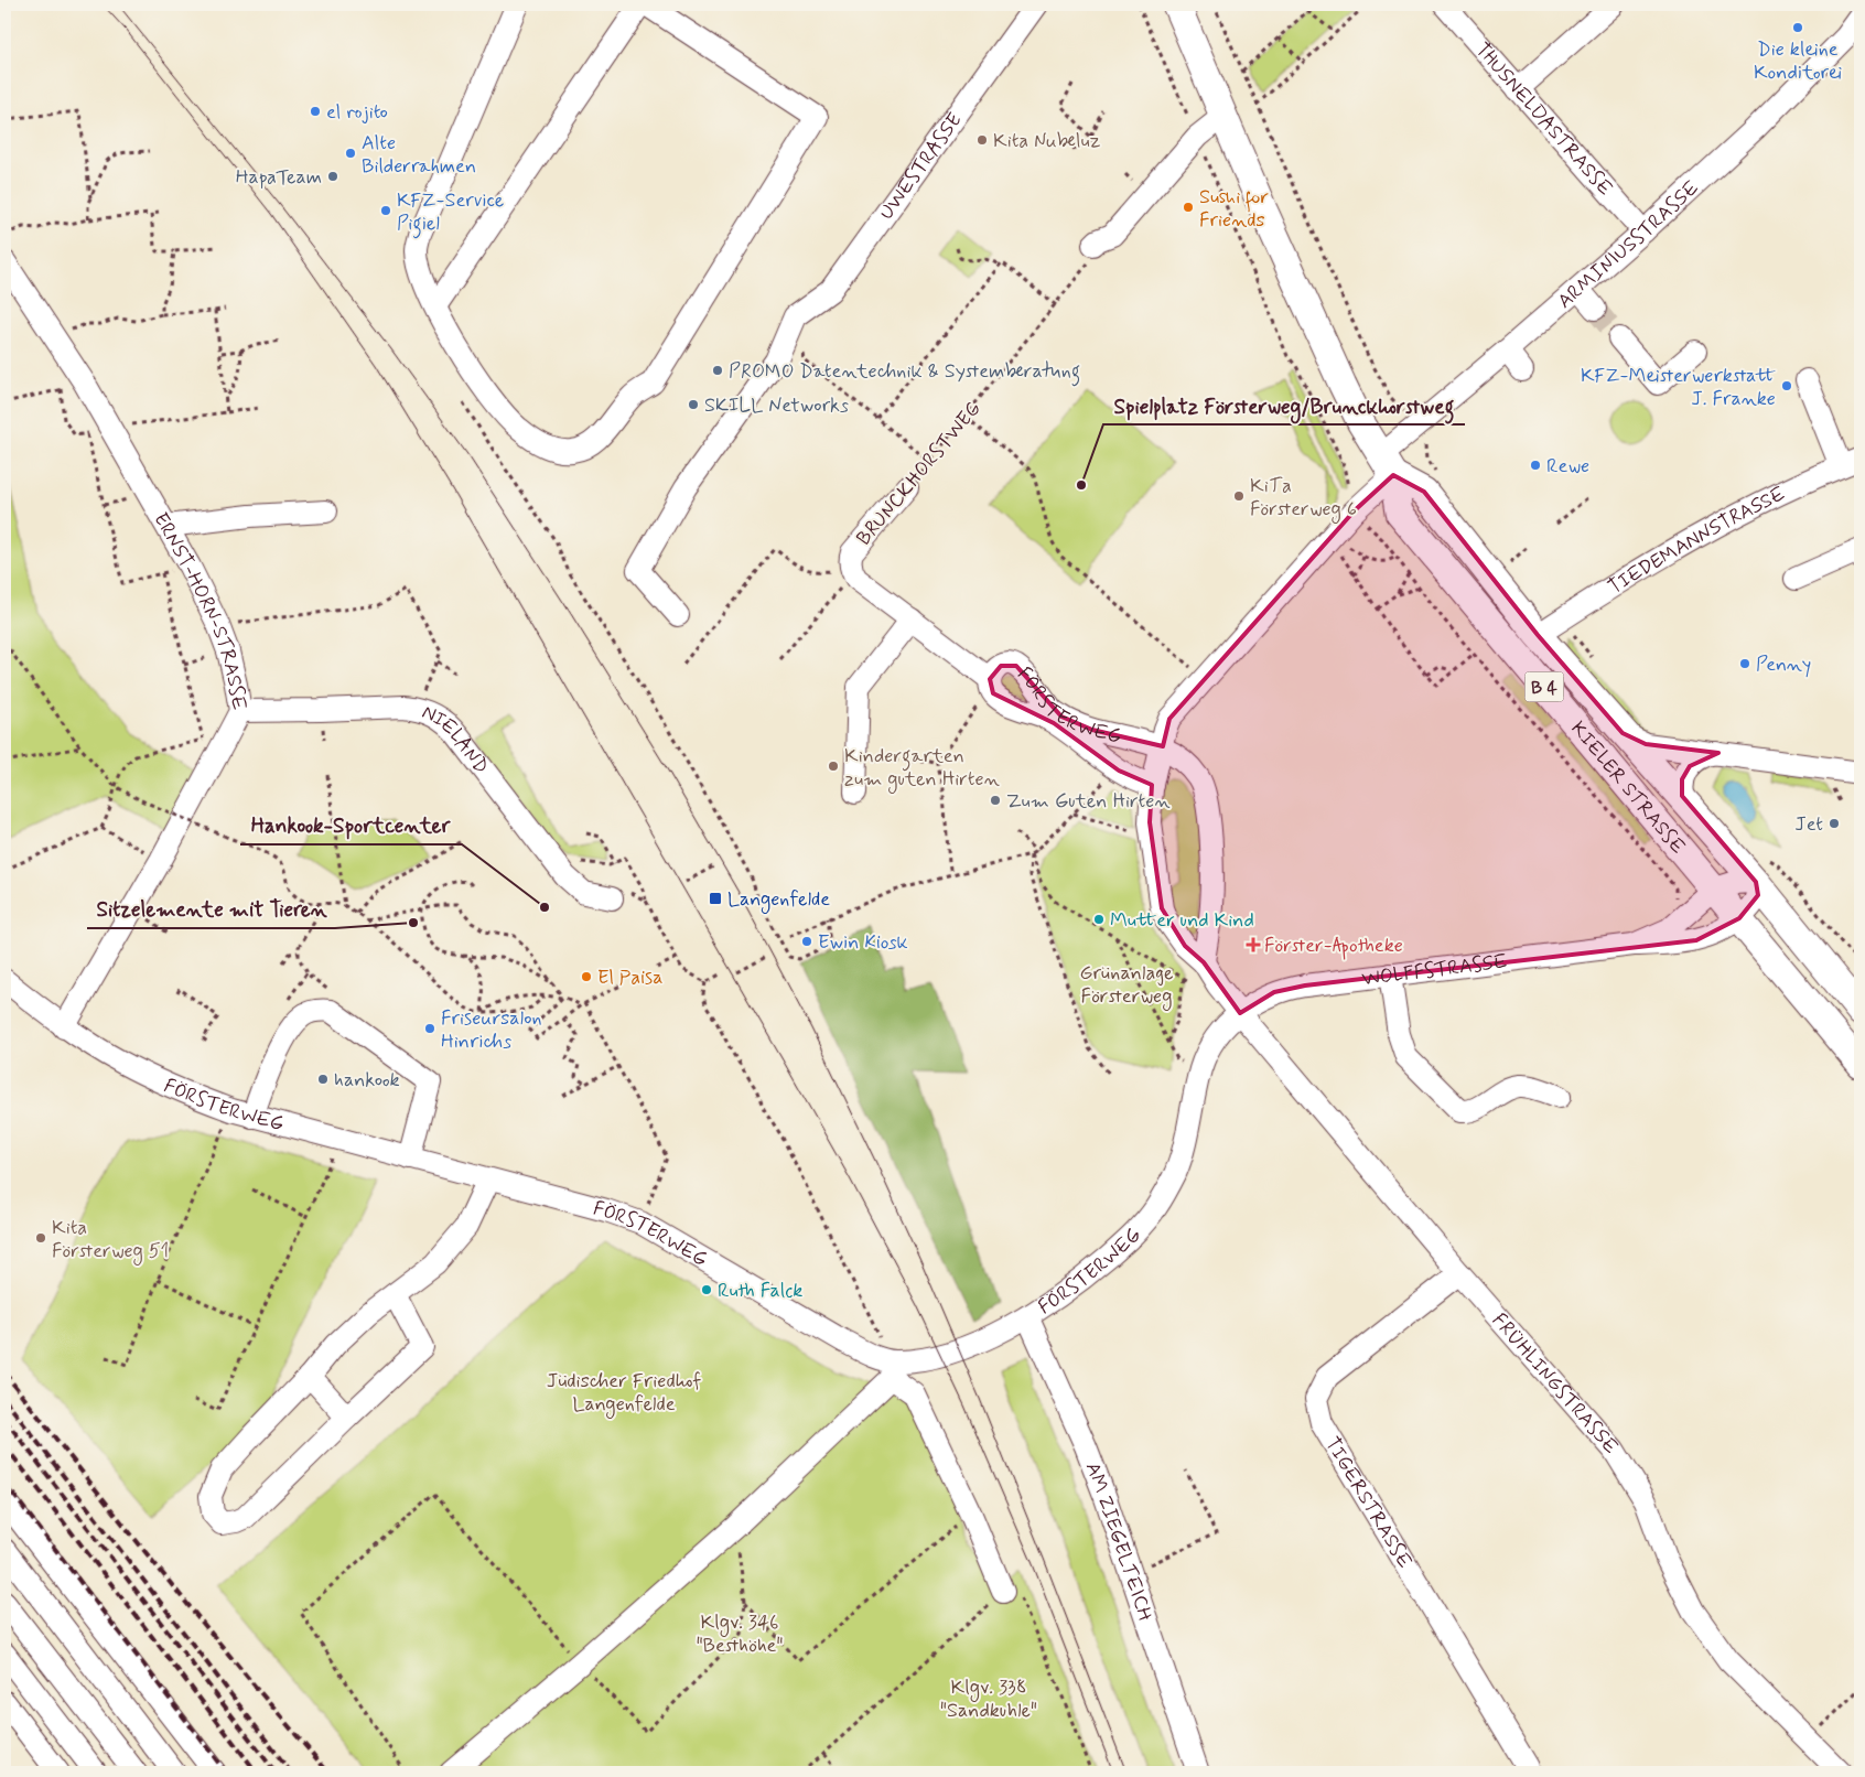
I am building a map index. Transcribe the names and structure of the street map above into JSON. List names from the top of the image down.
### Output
{
  "streets": {
    "main road": ["B 4", "KIELER STRASSE"],
    "street": [
      "THUSNELDASTRASSE",
      "UWESTRASSE",
      "ARMINIUSSTRASSE",
      "BRUNCKHORSTWEG",
      "TIEDEMANNSTRASSE",
      "ERNST-HORN-STRASSE",
      "FÖRSTERWEG",
      "NIELAND",
      "WOLFFSTRASSE",
      "FRÜHLINGSTRASSE",
      "TIGERSTRASSE",
      "AM ZIEGELTEICH"
    ]
  },
  "crossings": [
    ["THUSNELDASTRASSE", "ARMINIUSSTRASSE"],
    ["ARMINIUSSTRASSE", "KIELER STRASSE"],
    ["BRUNCKHORSTWEG", "FÖRSTERWEG"],
    ["TIEDEMANNSTRASSE", "KIELER STRASSE"],
    ["ERNST-HORN-STRASSE", "FÖRSTERWEG"],
    ["ERNST-HORN-STRASSE", "NIELAND"],
    ["FÖRSTERWEG", "WOLFFSTRASSE"],
    ["FÖRSTERWEG", "FRÜHLINGSTRASSE"],
    ["FÖRSTERWEG", "AM ZIEGELTEICH"],
    ["KIELER STRASSE", "WOLFFSTRASSE"],
    ["WOLFFSTRASSE", "FRÜHLINGSTRASSE"],
    ["FRÜHLINGSTRASSE", "TIGERSTRASSE"]
  ],
  "parks": [
    "Grünanlage Försterweg",
    "Jüdischer Friedhof Langenfelde",
    "Klgv. 346 \"Besthöhe\"",
    "Klgv. 338 \"Sandkuhle\""
  ],
  "places": {
    "other": [
      "Die kleine Konditorei",
      "el rojito",
      "Kita Nubeluz",
      "Alte Bilderrahmen",
      "HapaTeam",
      "Sushi for Friends",
      "KFZ-Service Pigiel",
      "PROMO Datentechnik & Systemberatung",
      "KFZ-Meisterwerkstatt J. Franke",
      "SKILL Networks",
      "Rewe",
      "Spielplatz Försterweg/Brunckhorstweg",
      "KiTa Försterweg 6",
      "Penny",
      "Kindergarten zum guten Hirten",
      "Zum Guten Hirten",
      "Jet",
      "Hankook-Sportcenter",
      "Mutter und Kind",
      "Sitzelemente mit Tieren",
      "Ewin Kiosk",
      "El Paisa",
      "Friseursalon Hinrichs",
      "hankook",
      "Kita Försterweg 51",
      "Ruth Falck"
    ],
    "transit": ["Langenfelde"],
    "health": ["Förster-Apotheke"]
  }
}
